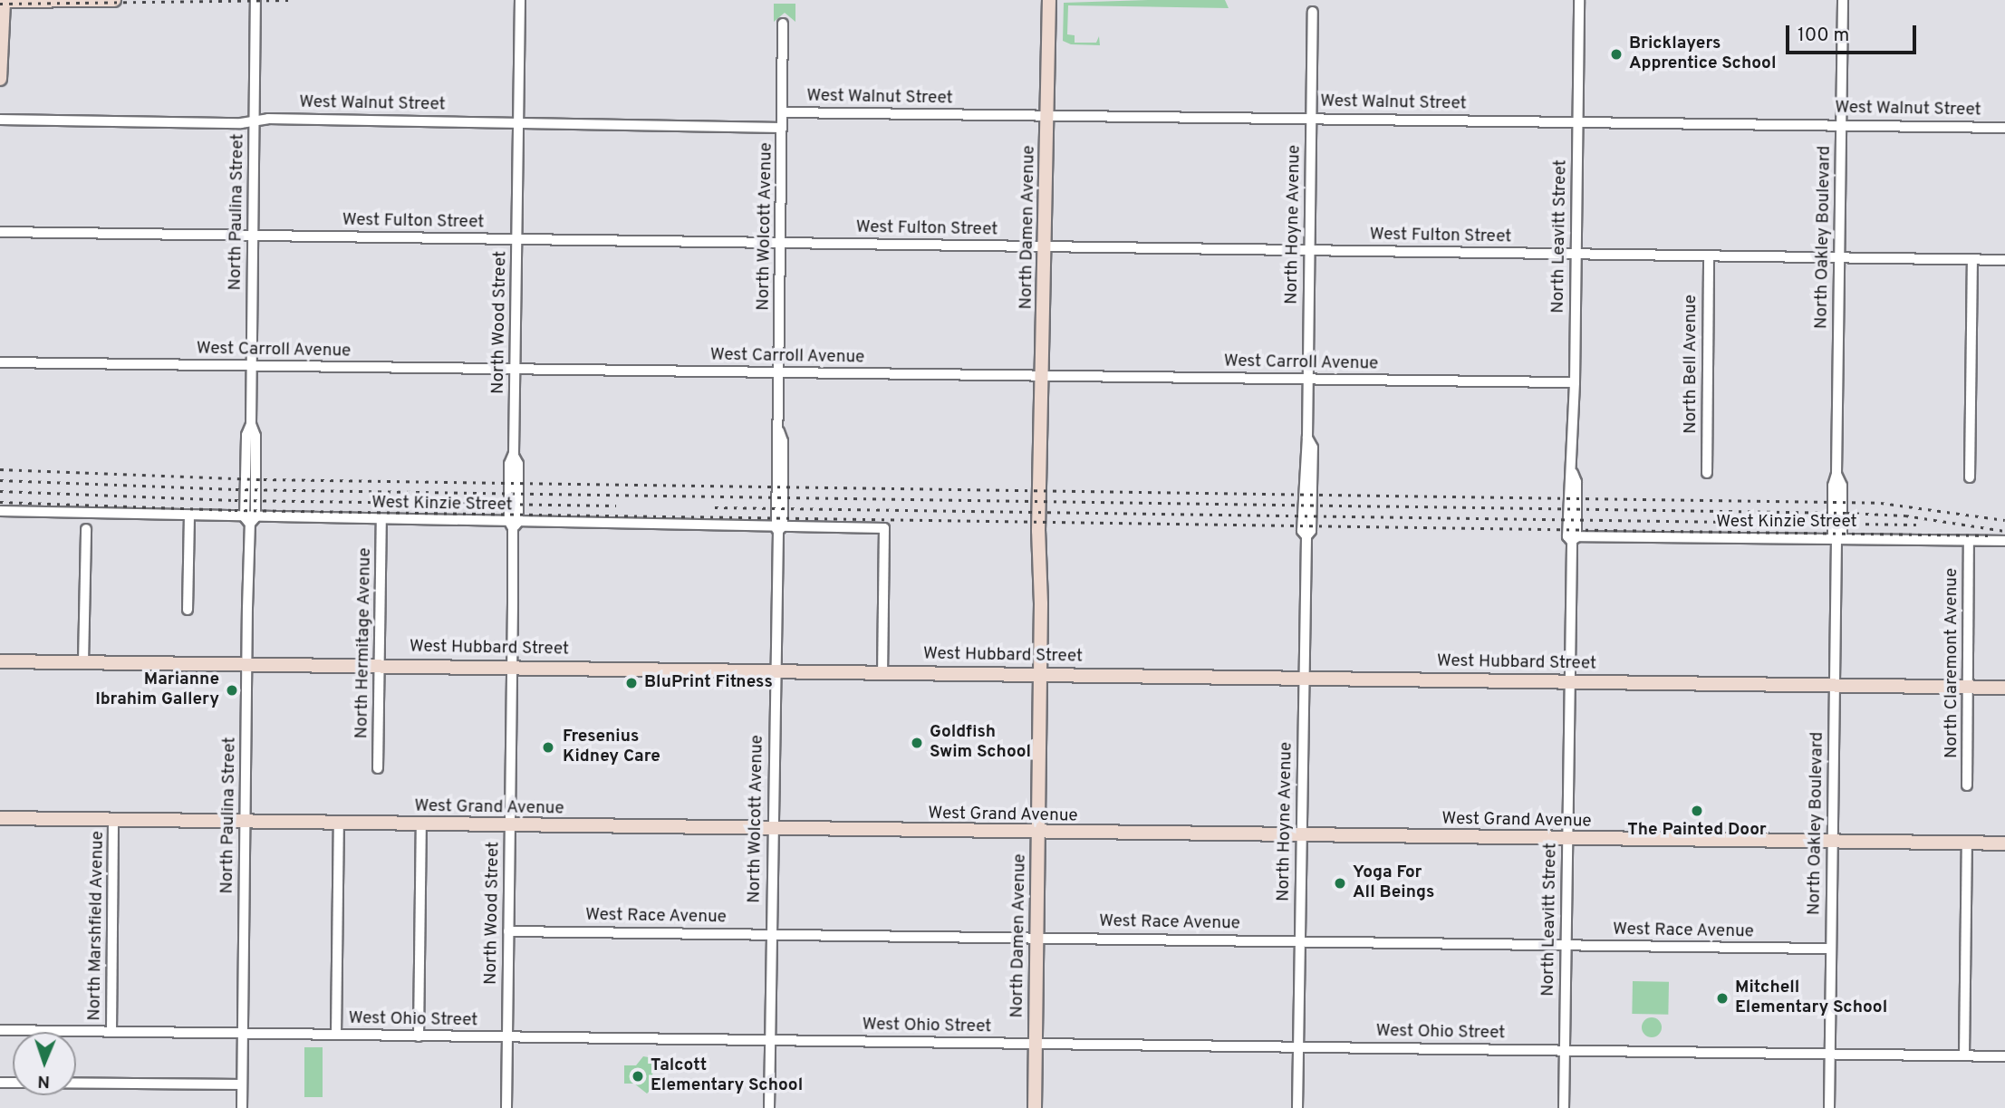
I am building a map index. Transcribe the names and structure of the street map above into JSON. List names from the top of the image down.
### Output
{
  "streets": {
    "main road": ["North Damen Avenue", "West Hubbard Street", "West Grand Avenue"],
    "street": [
      "West Walnut Street",
      "North Paulina Street",
      "West Fulton Street",
      "North Hoyne Avenue",
      "North Wolcott Avenue",
      "North Leavitt Street",
      "North Oakley Boulevard",
      "North Wood Street",
      "West Carroll Avenue",
      "North Bell Avenue",
      "West Kinzie Street",
      "North Hermitage Avenue",
      "North Claremont Avenue",
      "West Race Avenue",
      "North Marshfield Avenue",
      "West Ohio Street"
    ]
  },
  "crossings": [
    ["West Walnut Street", "North Paulina Street"],
    ["West Walnut Street", "North Hoyne Avenue"],
    ["West Walnut Street", "North Wolcott Avenue"],
    ["West Walnut Street", "North Damen Avenue"],
    ["West Walnut Street", "North Leavitt Street"],
    ["West Walnut Street", "North Oakley Boulevard"],
    ["West Walnut Street", "North Wood Street"],
    ["North Paulina Street", "West Fulton Street"],
    ["North Paulina Street", "West Carroll Avenue"],
    ["North Paulina Street", "West Kinzie Street"],
    ["North Paulina Street", "West Hubbard Street"],
    ["North Paulina Street", "West Grand Avenue"],
    ["North Paulina Street", "West Ohio Street"],
    ["West Fulton Street", "North Hoyne Avenue"],
    ["West Fulton Street", "North Wolcott Avenue"],
    ["West Fulton Street", "North Damen Avenue"],
    ["West Fulton Street", "North Leavitt Street"],
    ["West Fulton Street", "North Oakley Boulevard"],
    ["West Fulton Street", "North Wood Street"],
    ["West Fulton Street", "North Bell Avenue"],
    ["North Hoyne Avenue", "West Carroll Avenue"],
    ["North Hoyne Avenue", "West Hubbard Street"],
    ["North Hoyne Avenue", "West Grand Avenue"],
    ["North Hoyne Avenue", "West Race Avenue"],
    ["North Hoyne Avenue", "West Ohio Street"],
    ["North Wolcott Avenue", "West Carroll Avenue"],
    ["North Wolcott Avenue", "West Kinzie Street"],
    ["North Wolcott Avenue", "West Hubbard Street"],
    ["North Wolcott Avenue", "West Grand Avenue"],
    ["North Wolcott Avenue", "West Race Avenue"],
    ["North Wolcott Avenue", "West Ohio Street"],
    ["North Damen Avenue", "West Carroll Avenue"],
    ["North Damen Avenue", "West Hubbard Street"],
    ["North Damen Avenue", "West Grand Avenue"],
    ["North Damen Avenue", "West Race Avenue"],
    ["North Damen Avenue", "West Ohio Street"],
    ["North Leavitt Street", "West Carroll Avenue"],
    ["North Leavitt Street", "West Kinzie Street"],
    ["North Leavitt Street", "West Hubbard Street"],
    ["North Leavitt Street", "West Grand Avenue"],
    ["North Leavitt Street", "West Race Avenue"],
    ["North Leavitt Street", "West Ohio Street"],
    ["North Oakley Boulevard", "West Kinzie Street"],
    ["North Oakley Boulevard", "West Hubbard Street"],
    ["North Oakley Boulevard", "West Grand Avenue"],
    ["North Oakley Boulevard", "West Race Avenue"],
    ["North Oakley Boulevard", "West Ohio Street"],
    ["North Wood Street", "West Carroll Avenue"],
    ["North Wood Street", "West Kinzie Street"],
    ["North Wood Street", "West Hubbard Street"],
    ["North Wood Street", "West Grand Avenue"],
    ["North Wood Street", "West Race Avenue"],
    ["North Wood Street", "West Ohio Street"],
    ["West Kinzie Street", "North Hermitage Avenue"],
    ["West Kinzie Street", "West Hubbard Street"],
    ["West Kinzie Street", "North Claremont Avenue"],
    ["North Hermitage Avenue", "West Hubbard Street"],
    ["West Hubbard Street", "North Claremont Avenue"],
    ["West Grand Avenue", "North Marshfield Avenue"],
    ["North Marshfield Avenue", "West Ohio Street"]
  ],
  "places": [
    "Bricklayers Apprentice School",
    "BluPrint Fitness",
    "Marianne Ibrahim Gallery",
    "Goldfish Swim School",
    "Fresenius Kidney Care",
    "The Painted Door",
    "Yoga For All Beings",
    "Mitchell Elementary School",
    "Talcott Elementary School"
  ],
  "scale_bar": "100 m",
  "north": "bottom"
}
